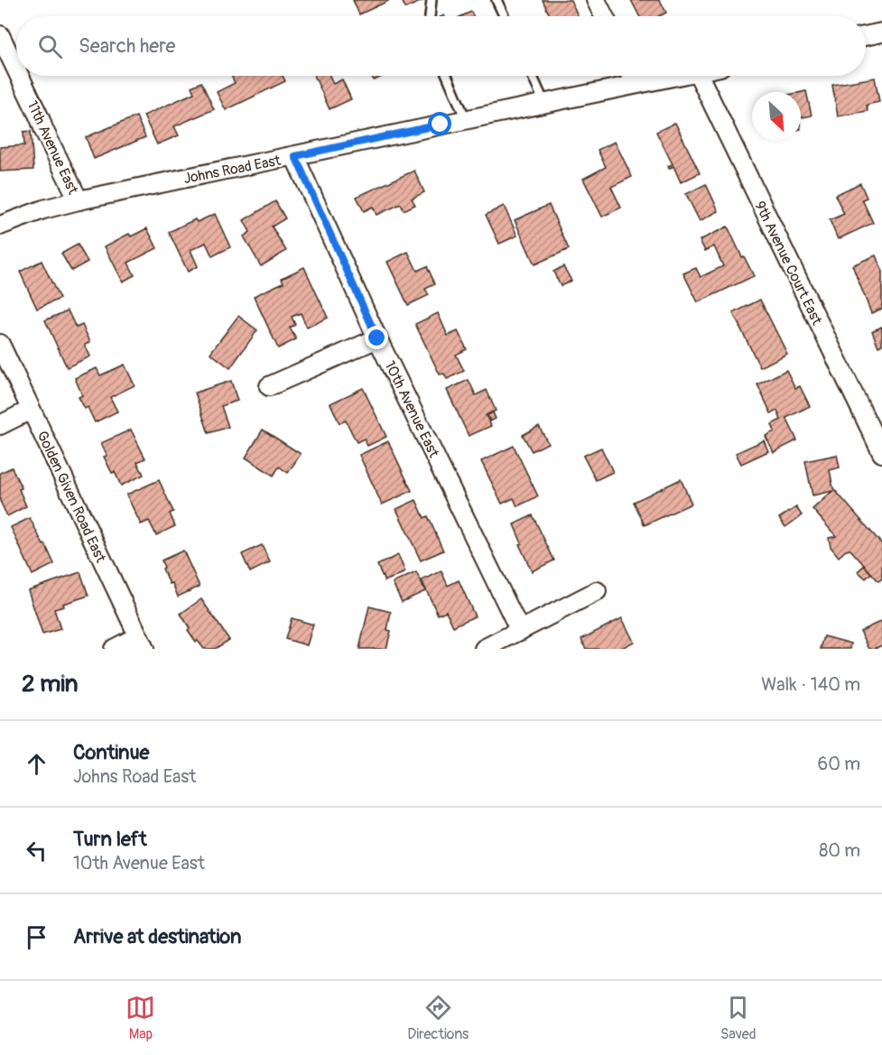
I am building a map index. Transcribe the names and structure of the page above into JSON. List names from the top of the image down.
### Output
{
  "streets": {
    "street": [
      "11th Avenue East",
      "Johns Road East",
      "9th Avenue Court East",
      "10th Avenue East",
      "Golden Given Road East"
    ]
  },
  "crossings": [
    ["11th Avenue East", "Johns Road East"],
    ["Johns Road East", "10th Avenue East"]
  ],
  "north": "bottom right",
  "page": {
    "search": "Search here",
    "heading": ["2 min", "Walk · 140 m"],
    "list": [
      ["Continue", "Johns Road East", "60 m"],
      ["Turn left", "10th Avenue East", "80 m"],
      "Arrive at destination"
    ],
    "nav": ["Map", "Directions", "Saved"]
  }
}
